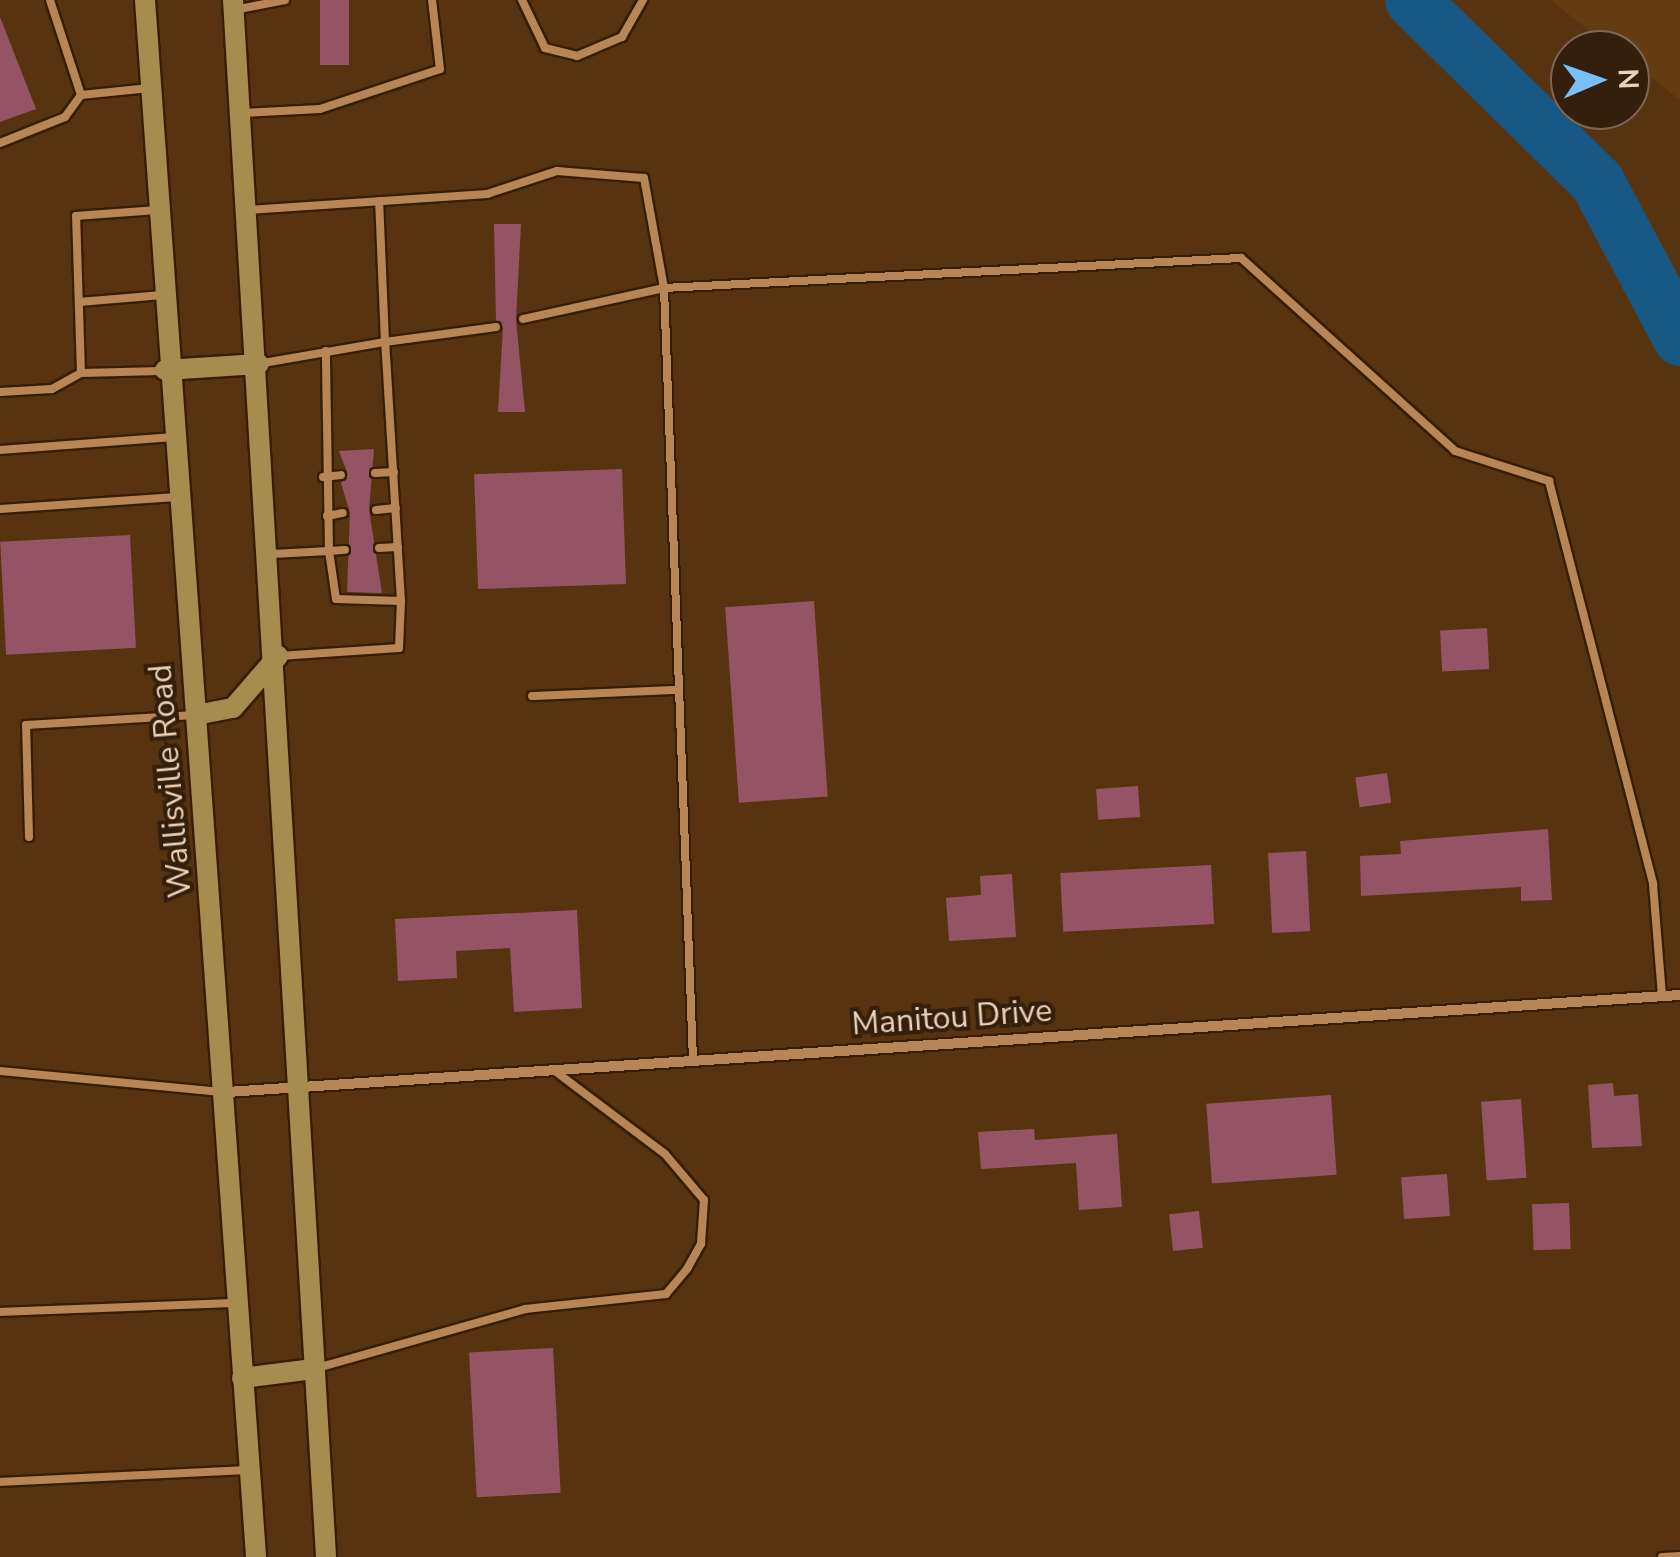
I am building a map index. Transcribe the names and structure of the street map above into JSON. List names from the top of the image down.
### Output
{
  "streets": {
    "main road": ["Wallisville Road"],
    "street": ["Manitou Drive"]
  },
  "crossings": [
    ["Wallisville Road", "Manitou Drive"]
  ],
  "north": "right"
}
